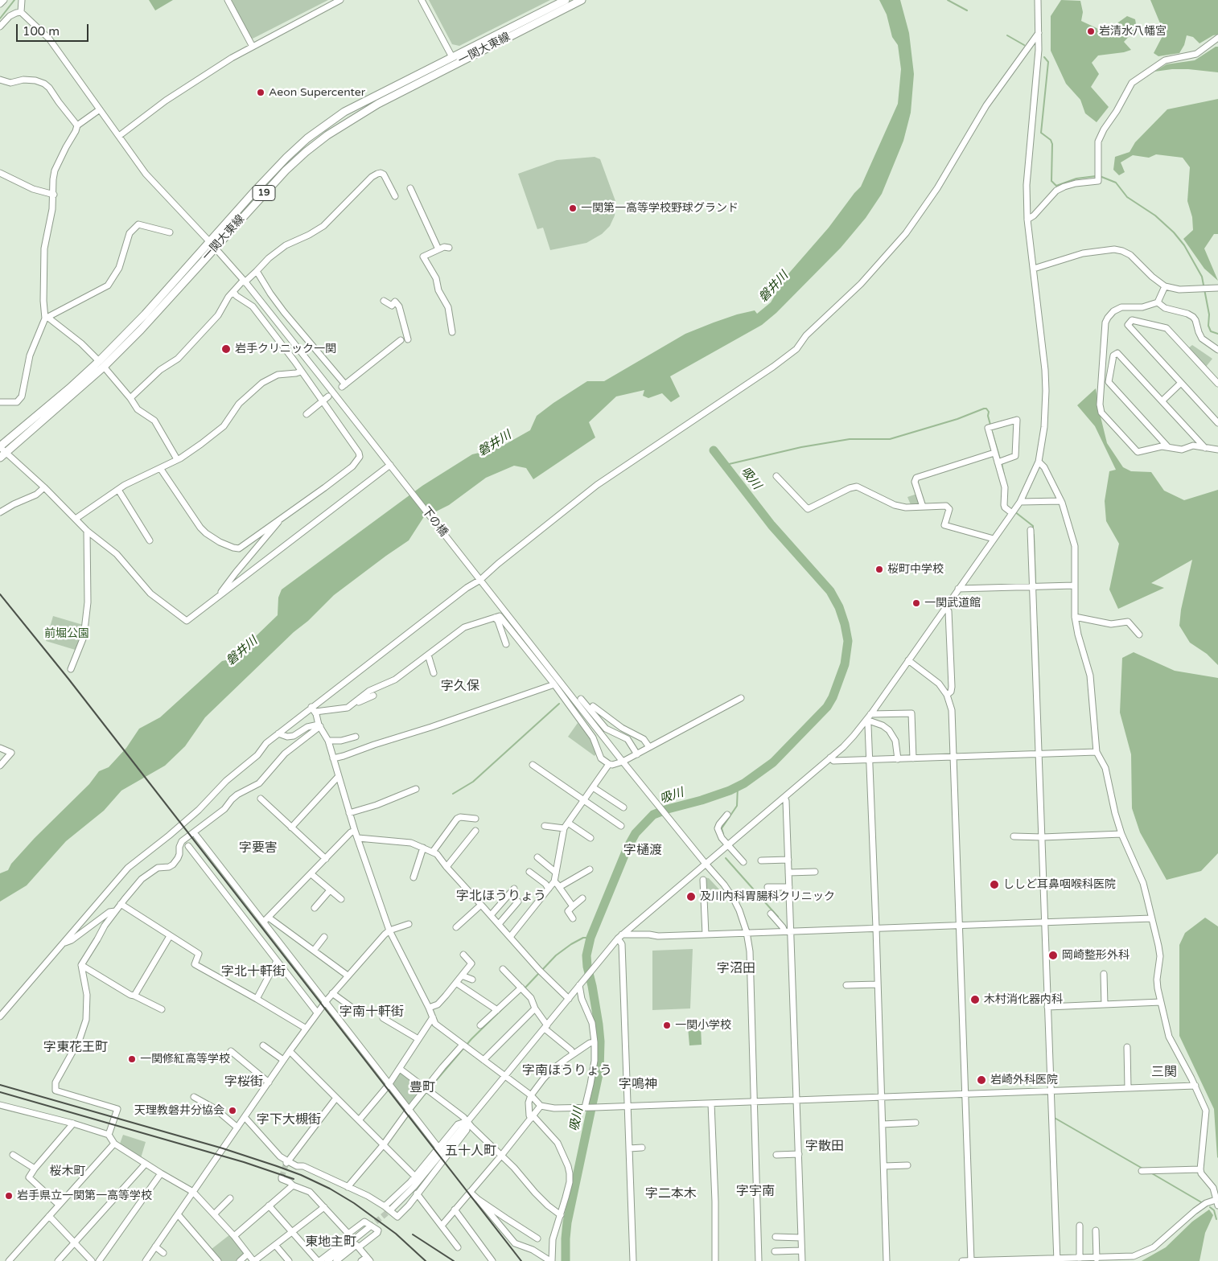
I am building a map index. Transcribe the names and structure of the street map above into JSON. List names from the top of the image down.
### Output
{
  "streets": {
    "main road": ["一関大東線", "19"],
    "street": ["下の橋"]
  },
  "crossings": [
    ["一関大東線", "下の橋"]
  ],
  "districts": [
    "字久保",
    "字要害",
    "字樋渡",
    "字北ほうりょう",
    "字沼田",
    "字北十軒街",
    "字南十軒街",
    "字東花王町",
    "字南ほうりょう",
    "三関",
    "字桜街",
    "字鳴神",
    "豊町",
    "字下大槻街",
    "字散田",
    "五十人町",
    "桜木町",
    "字宇南",
    "字二本木",
    "東地主町"
  ],
  "water": ["磐井川", "吸川"],
  "parks": ["前堀公園"],
  "places": [
    "岩清水八幡宮",
    "Aeon Supercenter",
    "一関第一高等学校野球グランド",
    "岩手クリニック一関",
    "桜町中学校",
    "一関武道館",
    "ししど耳鼻咽喉科医院",
    "及川内科胃腸科クリニック",
    "岡崎整形外科",
    "木村消化器内科",
    "一関小学校",
    "一関修紅高等学校",
    "岩崎外科医院",
    "天理教磐井分協会",
    "岩手県立一関第一高等学校"
  ],
  "scale_bar": "100 m"
}
